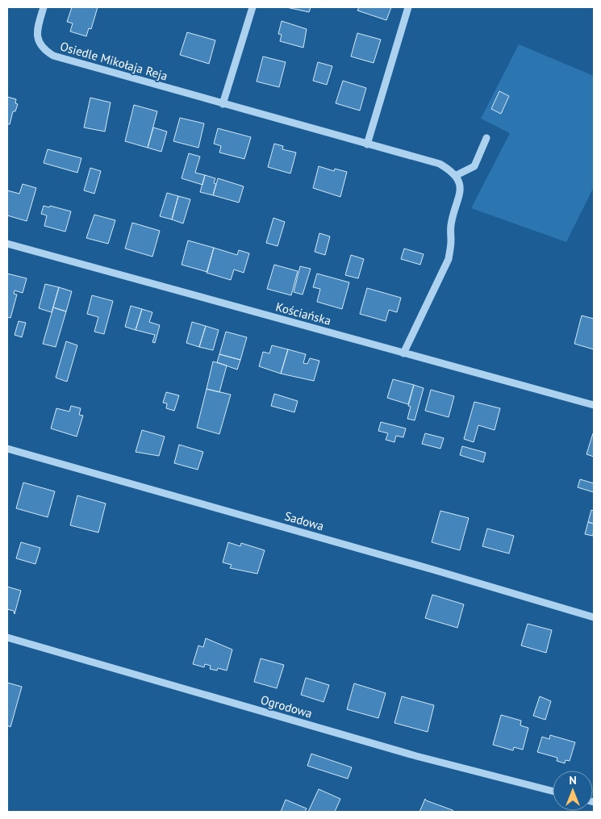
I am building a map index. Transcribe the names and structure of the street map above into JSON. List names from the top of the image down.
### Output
{
  "streets": {
    "street": [
      "Osiedle Mikołaja Reja",
      "Kościańska",
      "Sadowa",
      "Ogrodowa"
    ]
  },
  "north": "top"
}
